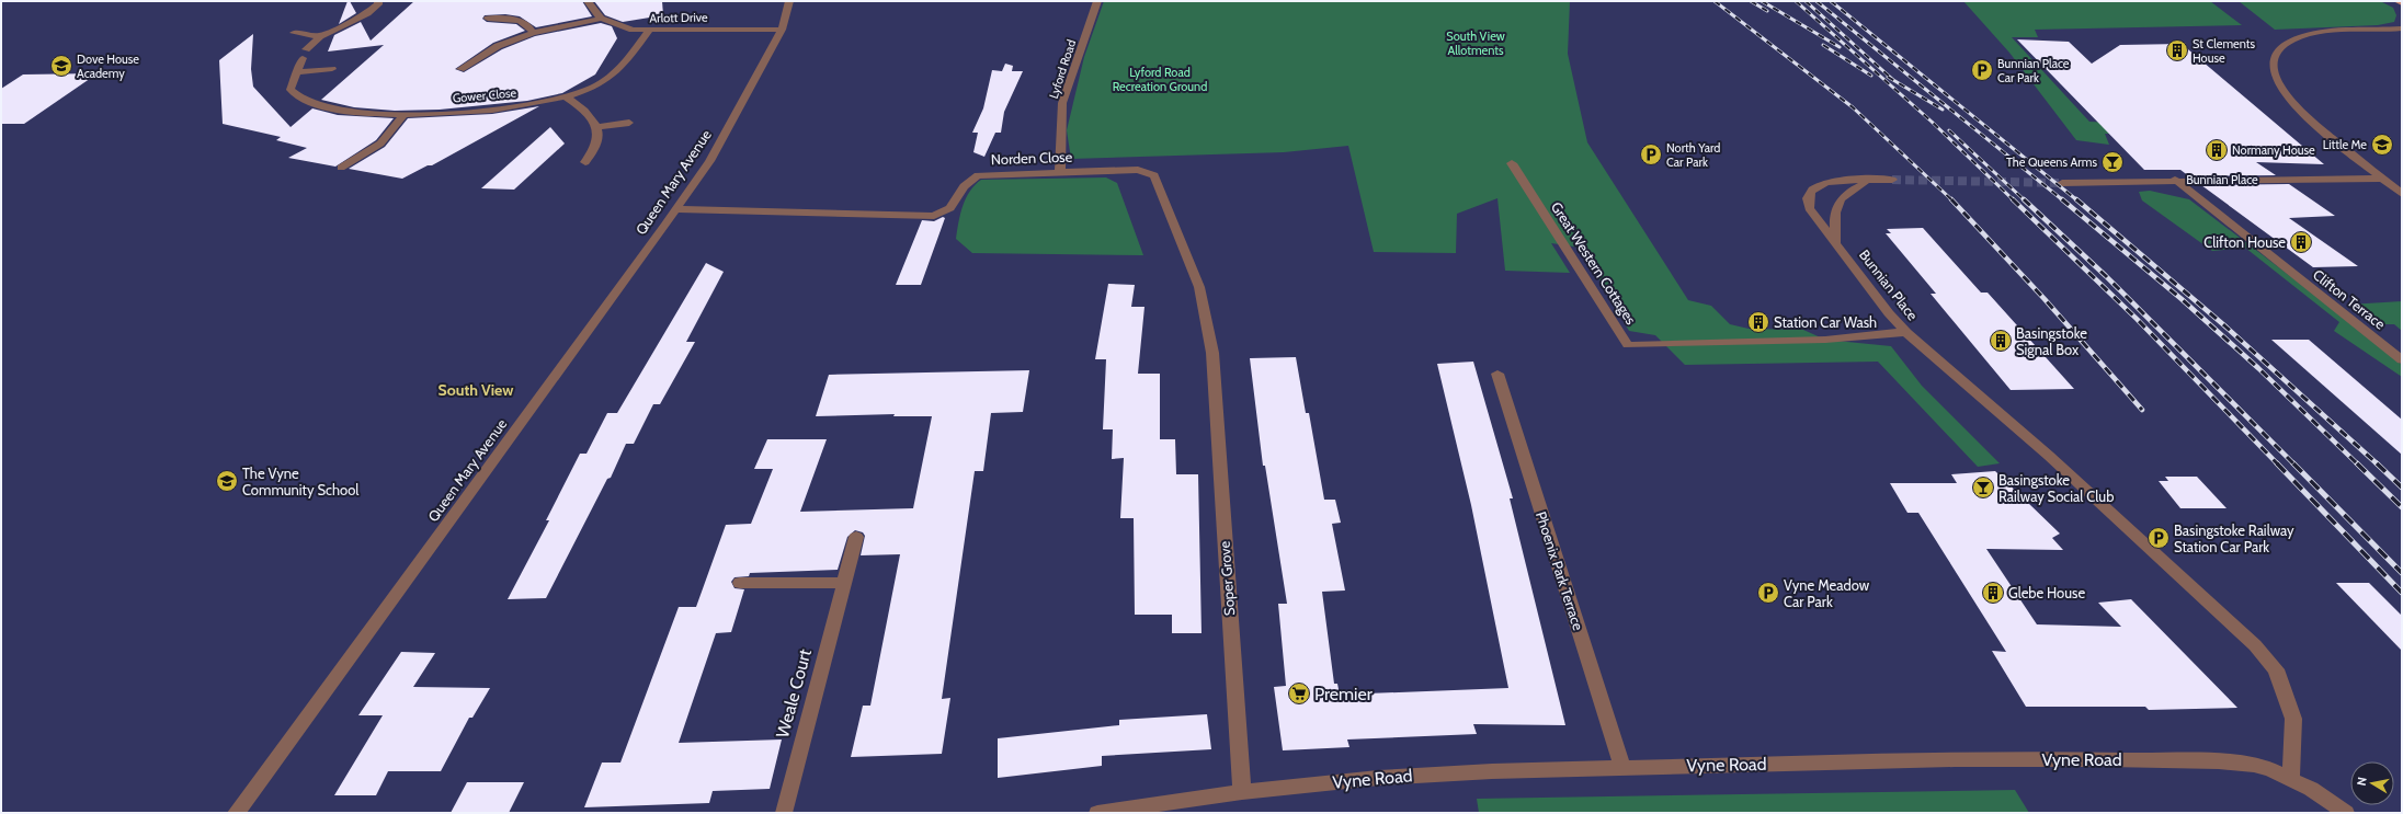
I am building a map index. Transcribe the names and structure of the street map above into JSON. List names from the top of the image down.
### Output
{
  "streets": {
    "street": [
      "Arlott Drive",
      "Lyford Road",
      "Gower Close",
      "Norden Close",
      "Bunnian Place",
      "Queen Mary Avenue",
      "Great Western Cottages",
      "Clifton Terrace",
      "Phoenix Park Terrace",
      "Soper Grove",
      "Weale Court",
      "Vyne Road"
    ]
  },
  "crossings": [
    ["Arlott Drive", "Gower Close"],
    ["Arlott Drive", "Queen Mary Avenue"],
    ["Lyford Road", "Norden Close"],
    ["Norden Close", "Queen Mary Avenue"],
    ["Norden Close", "Soper Grove"],
    ["Bunnian Place", "Great Western Cottages"],
    ["Bunnian Place", "Clifton Terrace"],
    ["Bunnian Place", "Vyne Road"],
    ["Phoenix Park Terrace", "Vyne Road"],
    ["Soper Grove", "Vyne Road"]
  ],
  "districts": ["South View"],
  "parks": ["South View Allotments", "Lyford Road Recreation Ground"],
  "places": {
    "building": [
      "St Clements House",
      "Normany House",
      "Clifton House",
      "Station Car Wash",
      "Basingstoke Signal Box",
      "Glebe House"
    ],
    "school or university": ["Dove House Academy", "Little Me", "The Vyne Community School"],
    "parking": [
      "Bunnian Place Car Park",
      "North Yard Car Park",
      "Basingstoke Railway Station Car Park",
      "Vyne Meadow Car Park"
    ],
    "bar": ["The Queens Arms", "Basingstoke Railway Social Club"],
    "supermarket": ["Premier"]
  },
  "north": "left"
}
